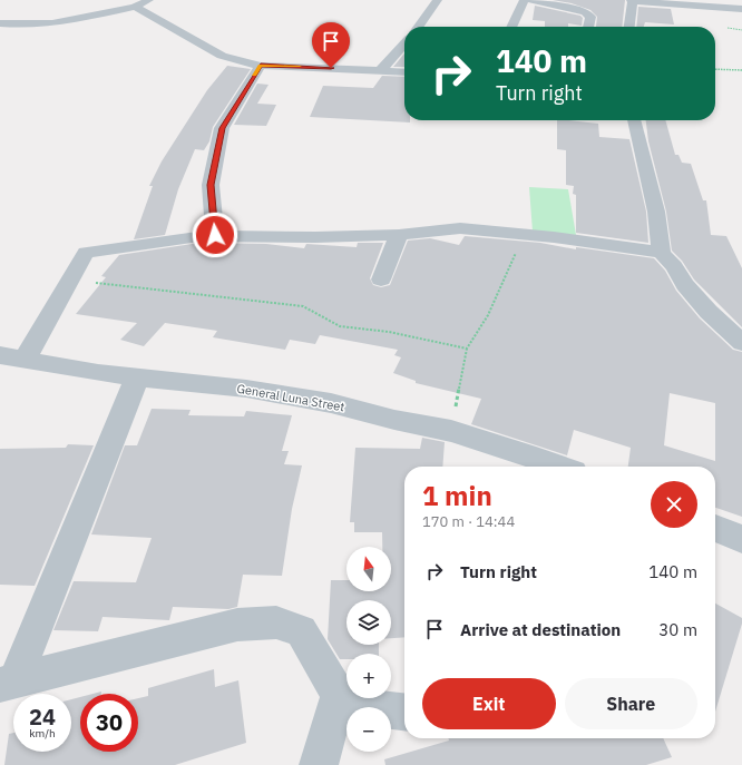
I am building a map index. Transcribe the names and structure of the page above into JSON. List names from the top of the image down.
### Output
{
  "streets": {
    "street": ["General Luna Street"]
  },
  "north": "top",
  "page": {
    "turn": ["140 m", "Turn right"],
    "heading": ["1 min", "170 m · 14:44"],
    "list": [
      {
        "name": "Turn right",
        "value": "140 m"
      },
      {
        "name": "Arrive at destination",
        "value": "30 m"
      }
    ],
    "map_buttons": ["+", "−"],
    "buttons": ["Exit", "Share"],
    "speed": "24 km/h",
    "limit": "30"
  }
}
